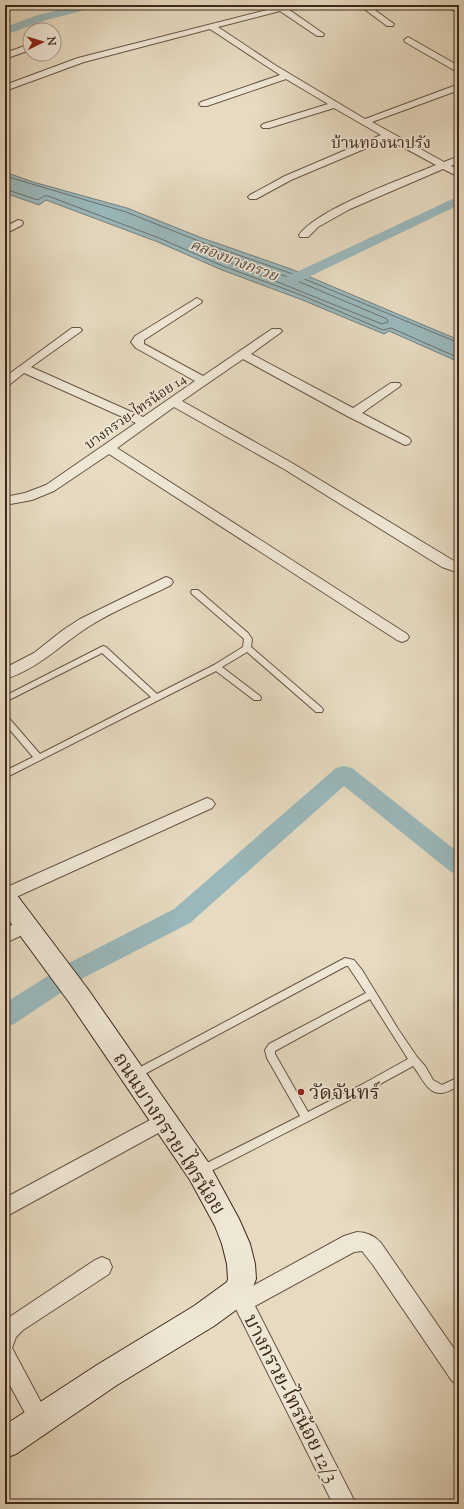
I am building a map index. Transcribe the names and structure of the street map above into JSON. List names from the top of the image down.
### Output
{
  "streets": {
    "main road": ["ถนนบางกรวย-ไทรน้อย"],
    "street": ["บางกรวย-ไทรน้อย 14", "บางกรวย-ไทรน้อย 12/3"]
  },
  "crossings": [
    ["ถนนบางกรวย-ไทรน้อย", "บางกรวย-ไทรน้อย 12/3"]
  ],
  "districts": ["บ้านทองนาปรัง"],
  "water": ["คลองบางกรวย"],
  "places": ["วัดจันทร์"],
  "north": "right"
}
